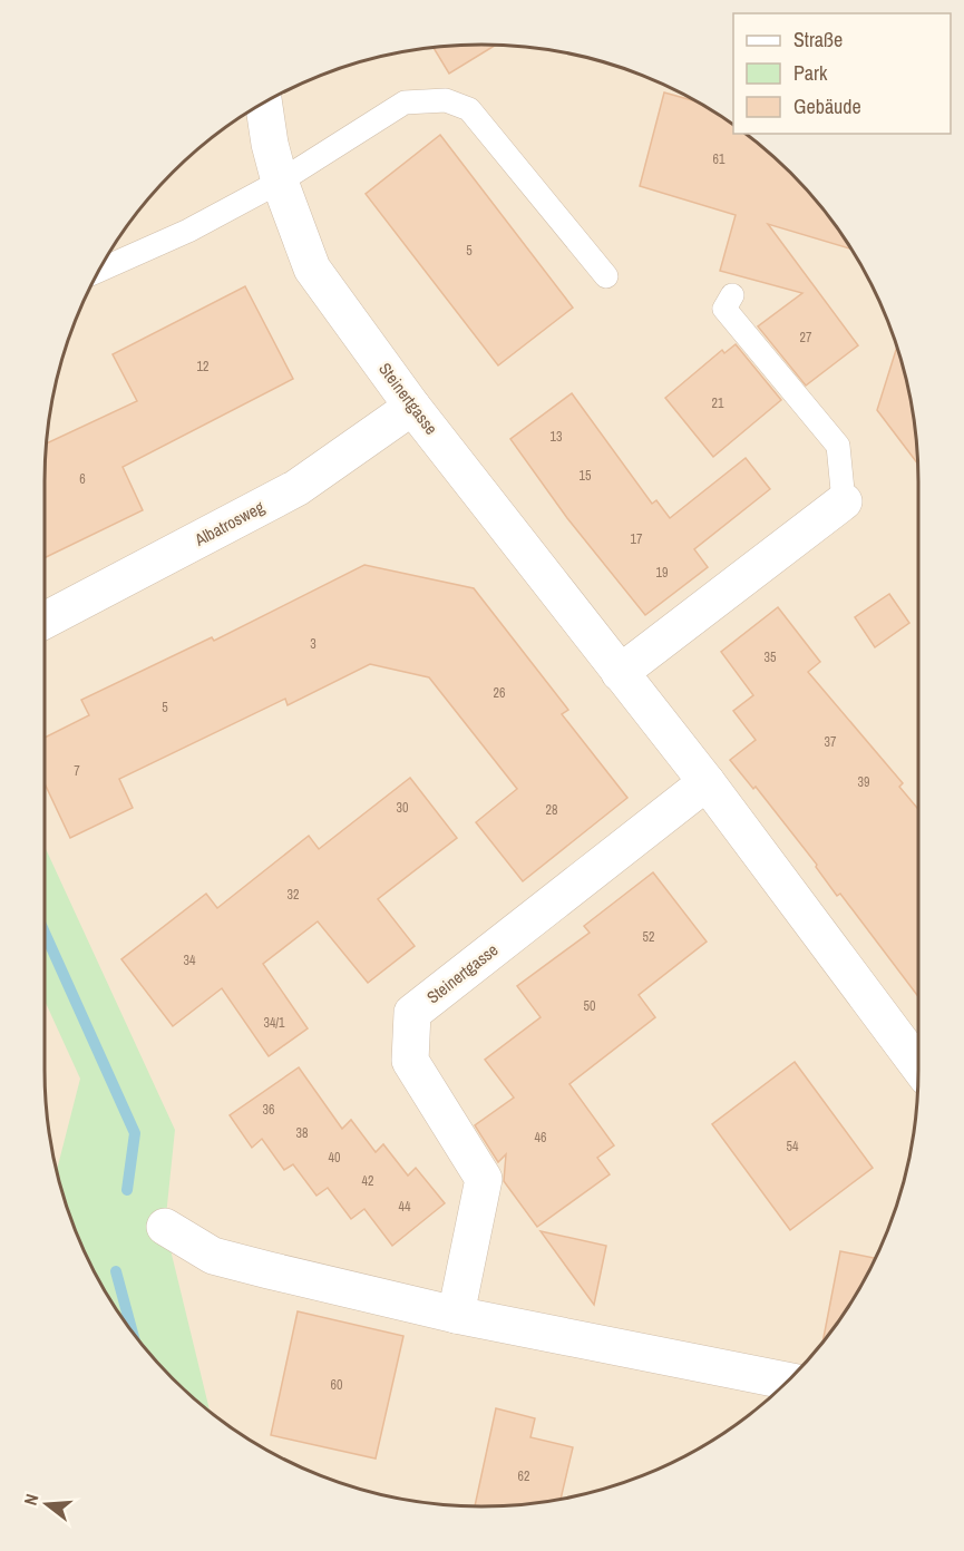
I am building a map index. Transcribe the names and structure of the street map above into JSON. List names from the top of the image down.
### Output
{
  "streets": {
    "street": ["Steinertgasse", "Albatrosweg"]
  },
  "crossings": [
    ["Steinertgasse", "Albatrosweg"]
  ],
  "house_numbers": [
    "61",
    "5",
    "27",
    "12",
    "21",
    "13",
    "15",
    "6",
    "17",
    "19",
    "3",
    "35",
    "26",
    "5",
    "37",
    "7",
    "39",
    "30",
    "28",
    "32",
    "52",
    "34",
    "50",
    "34/1",
    "36",
    "38",
    "46",
    "54",
    "40",
    "42",
    "44",
    "60",
    "62"
  ],
  "legend": ["Straße", "Park", "Gebäude"],
  "north": "left"
}
